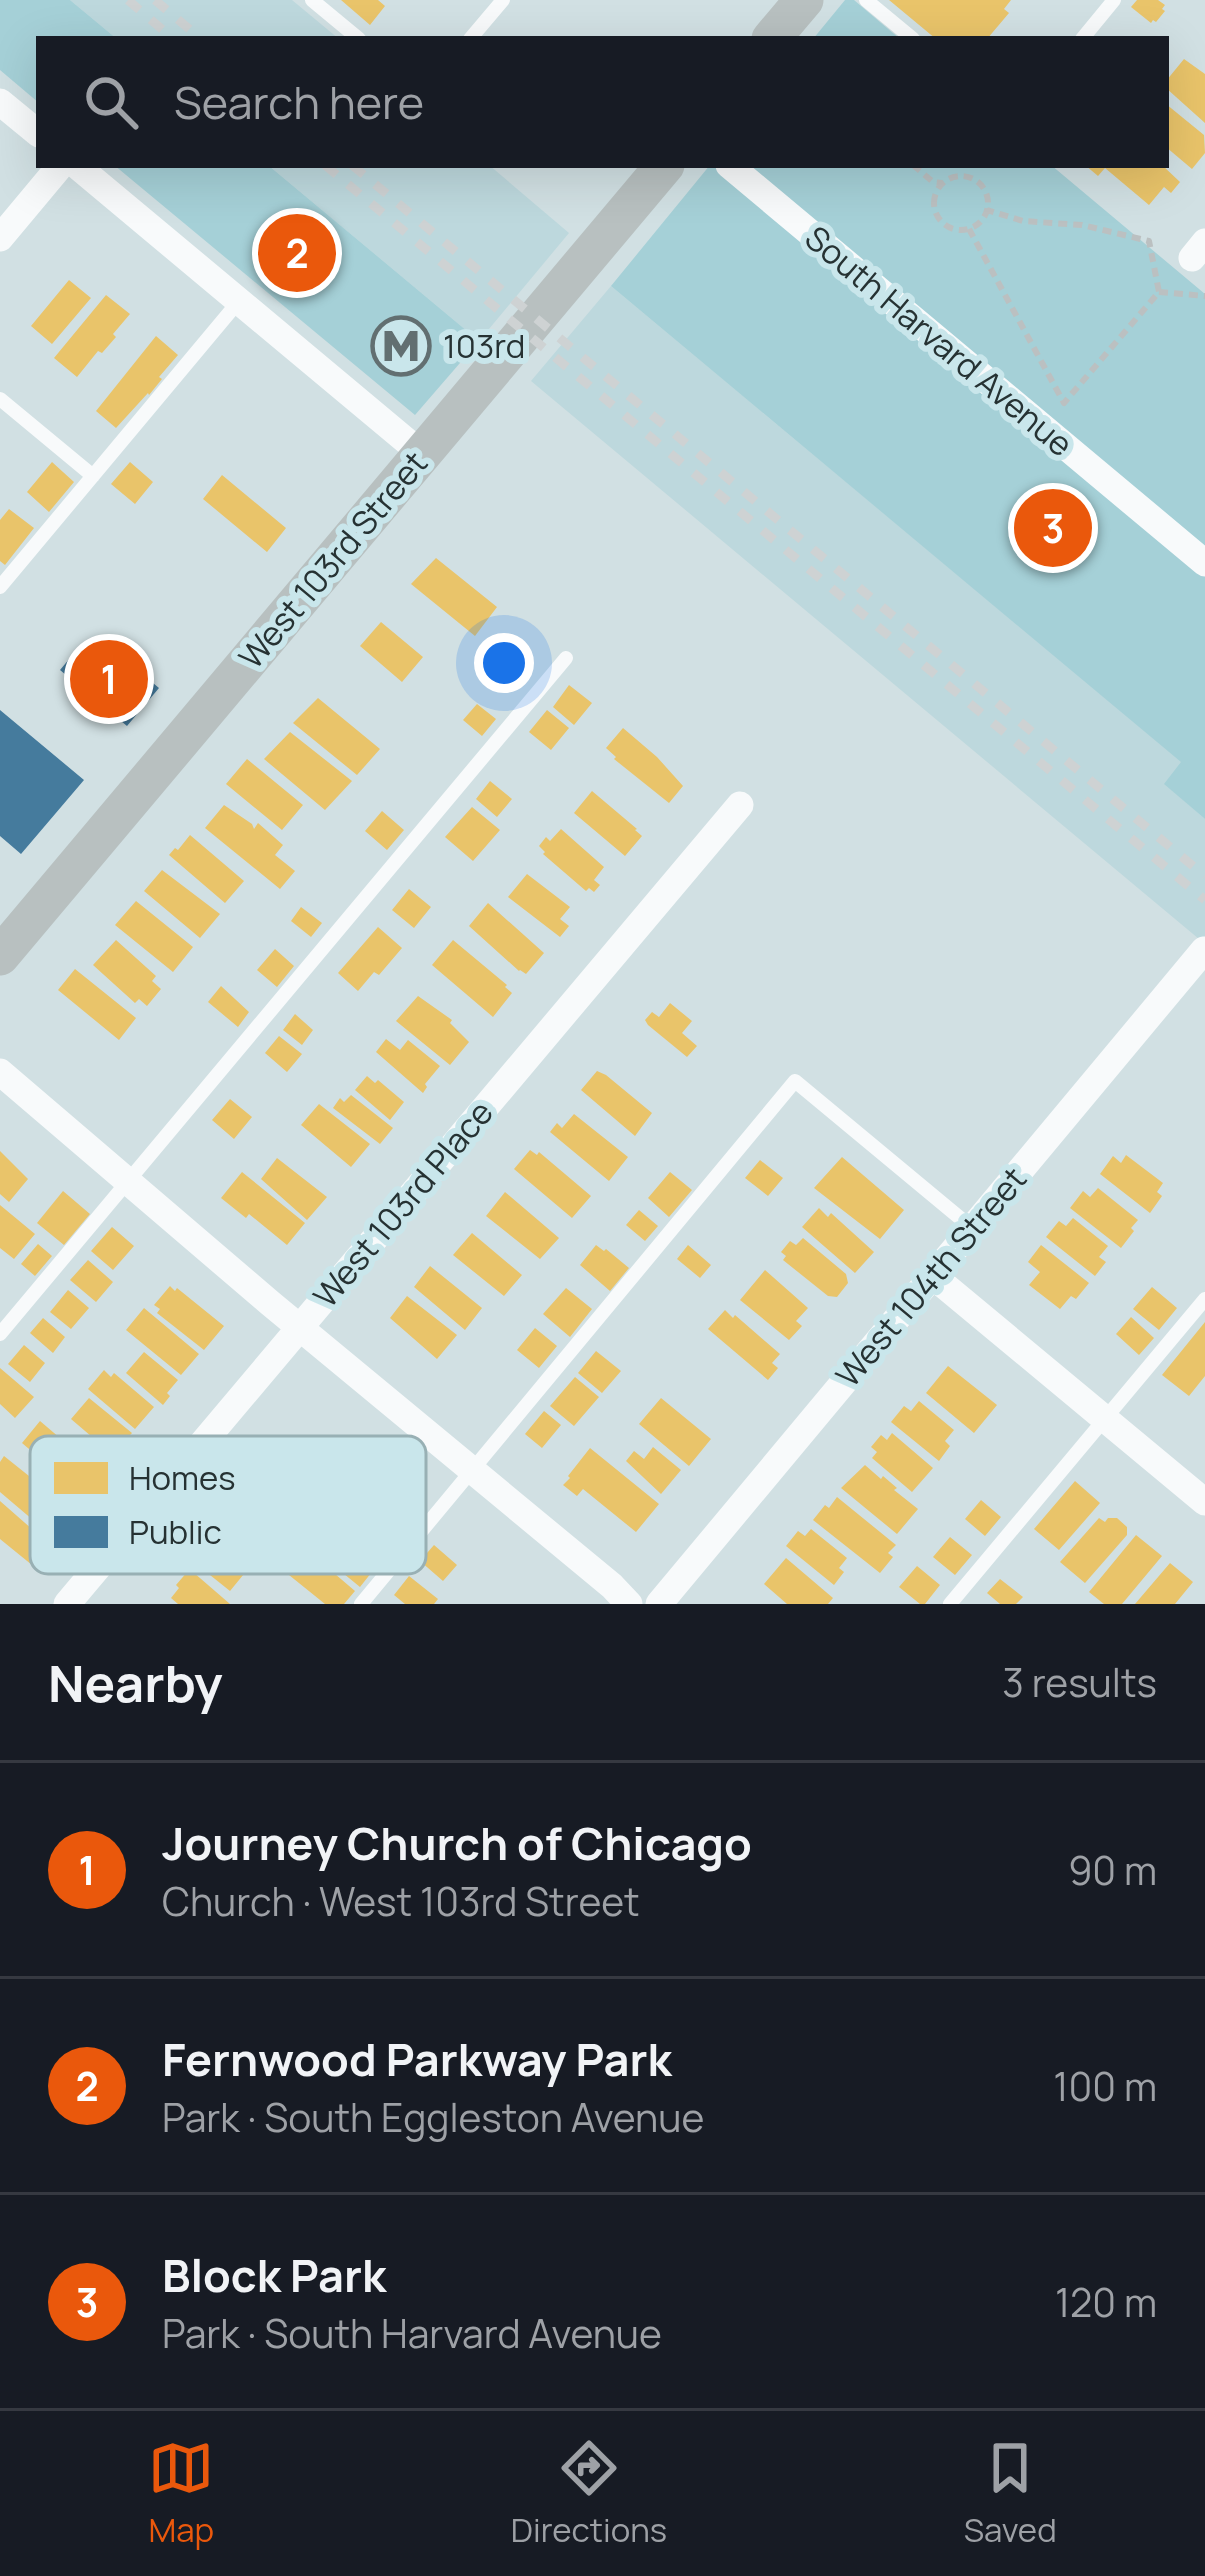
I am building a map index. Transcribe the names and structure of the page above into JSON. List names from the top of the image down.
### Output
{
  "streets": {
    "main road": ["West 103rd Street"],
    "street": ["South Harvard Avenue", "West 103rd Place", "West 104th Street"]
  },
  "places": {
    "metro station": ["103rd"]
  },
  "legend": ["Homes", "Public"],
  "page": {
    "search": "Search here",
    "pins": ["2", "3", "1"],
    "heading": ["Nearby", "3 results"],
    "list": [
      {
        "mark": "1",
        "name": "Journey Church of Chicago",
        "note": "Church · West 103rd Street",
        "value": "90 m"
      },
      {
        "mark": "2",
        "name": "Fernwood Parkway Park",
        "note": "Park · South Eggleston Avenue",
        "value": "100 m"
      },
      {
        "mark": "3",
        "name": "Block Park",
        "note": "Park · South Harvard Avenue",
        "value": "120 m"
      }
    ],
    "nav": ["Map", "Directions", "Saved"]
  }
}
